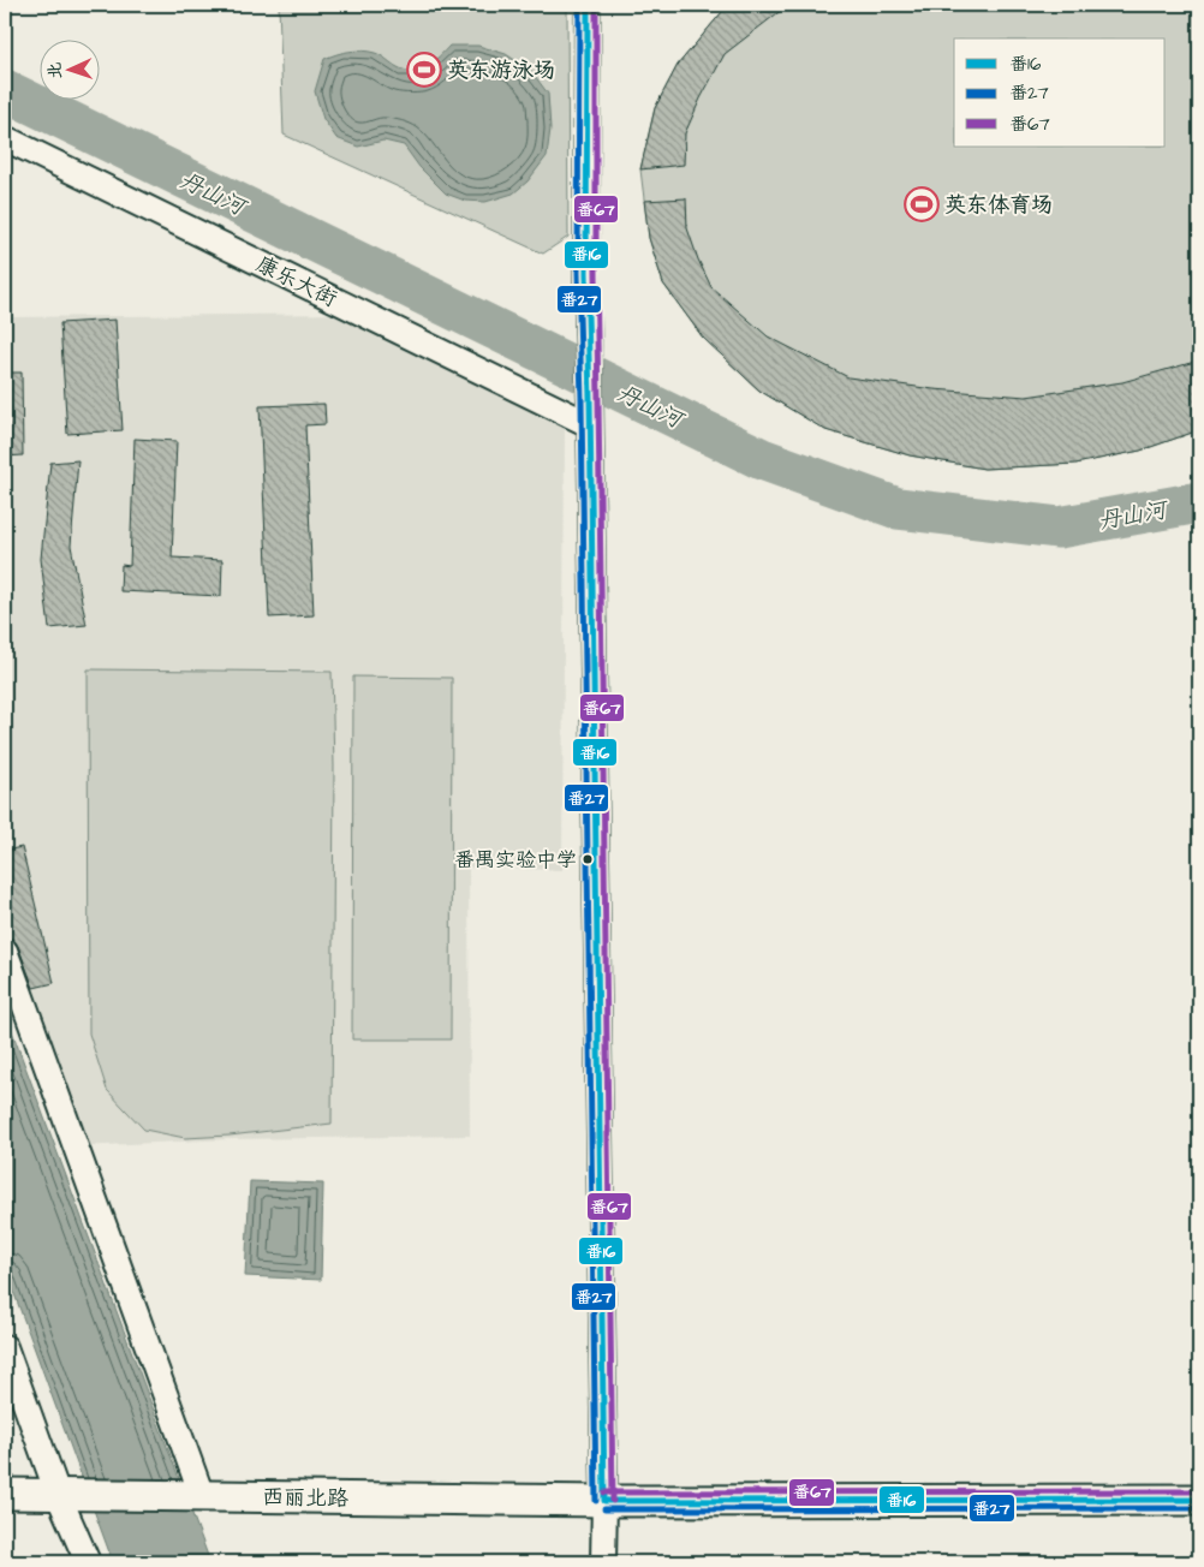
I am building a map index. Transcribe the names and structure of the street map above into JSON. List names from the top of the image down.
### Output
{
  "streets": {
    "street": ["康乐大街", "西丽北路"]
  },
  "water": ["丹山河"],
  "places": {
    "sports": ["英东游泳场", "英东体育场"],
    "other": ["番禺实验中学"]
  },
  "lines": ["transit line 番16", "transit line 番27", "transit line 番67"],
  "legend": ["番16", "番27", "番67"],
  "north": "left"
}
